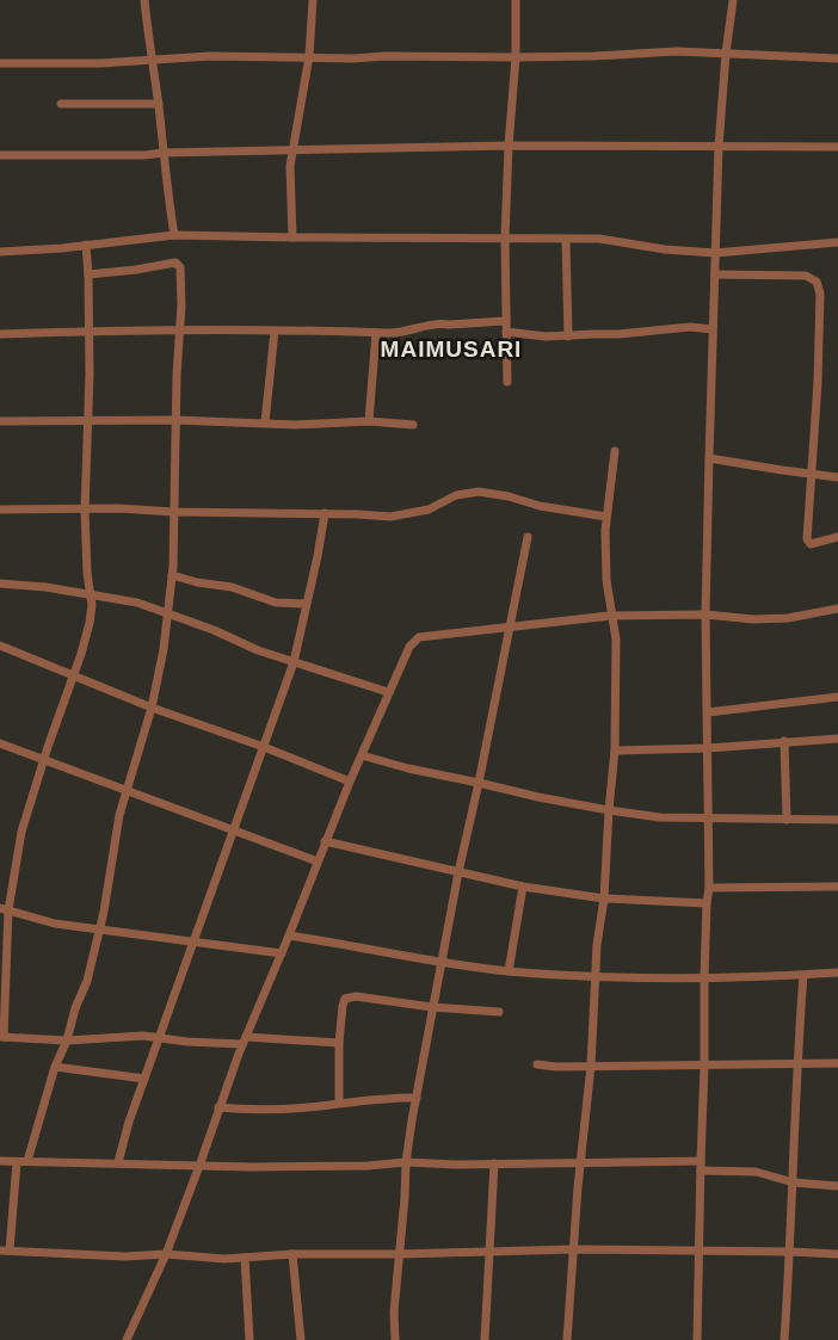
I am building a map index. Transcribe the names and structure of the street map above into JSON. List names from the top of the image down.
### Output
{
  "districts": ["MAIMUSARI"]
}
